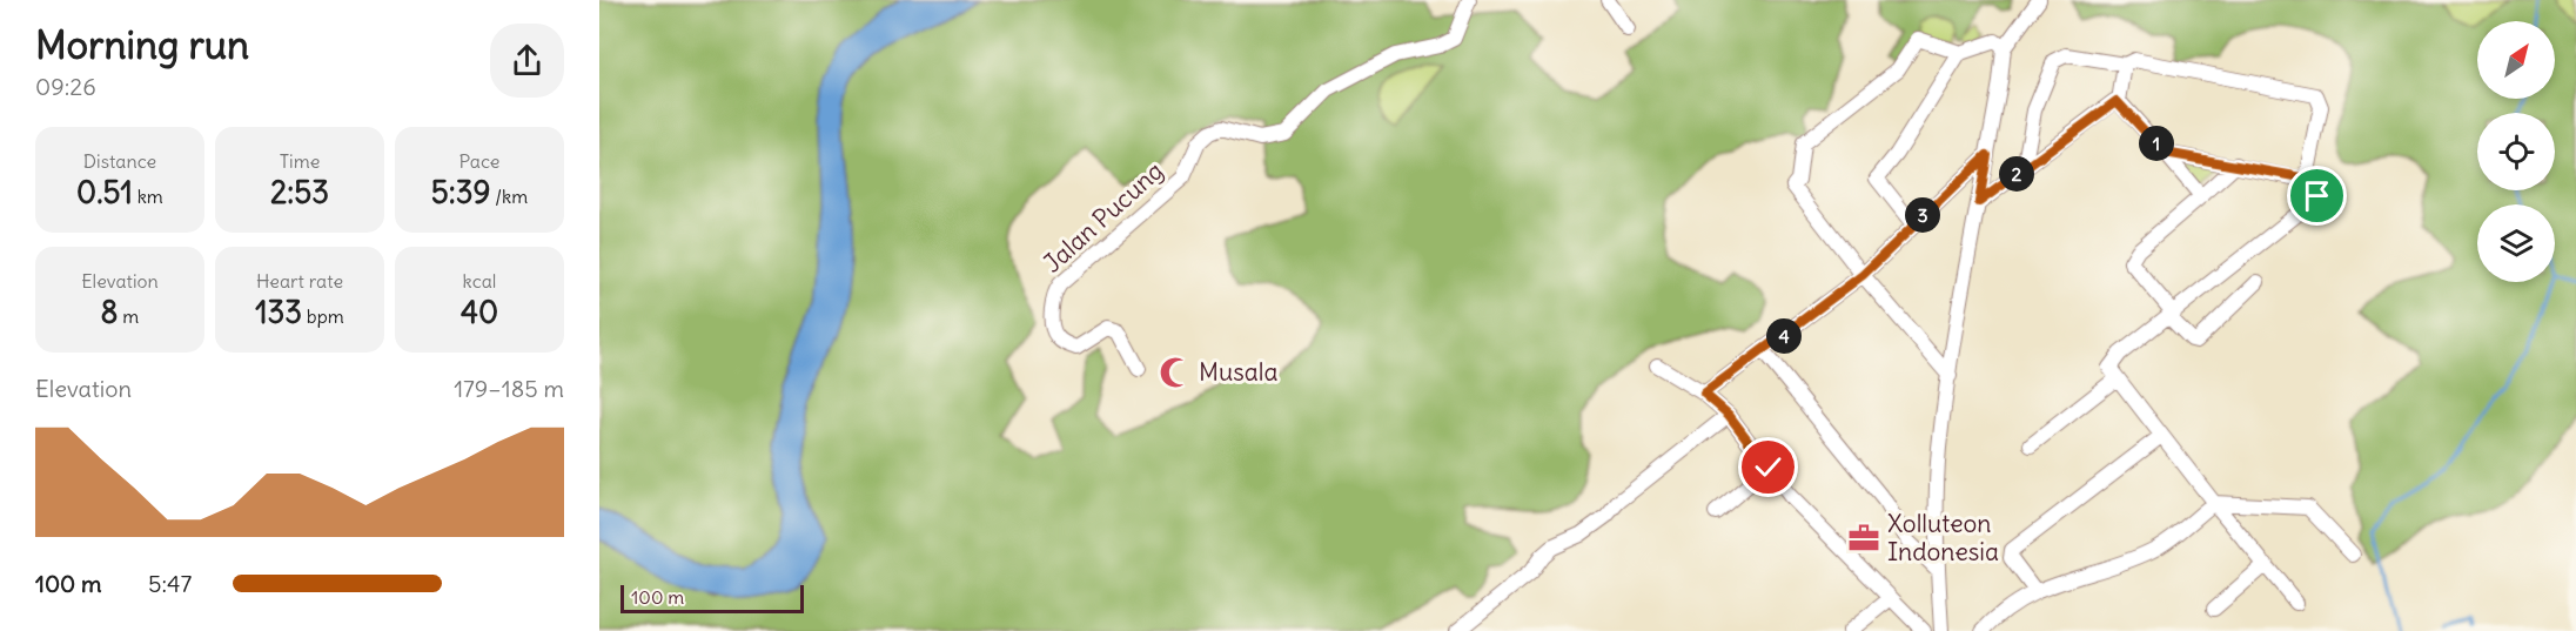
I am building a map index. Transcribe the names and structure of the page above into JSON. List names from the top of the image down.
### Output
{
  "streets": {
    "street": ["Jalan Pucung"]
  },
  "places": {
    "mosque": ["Musala"],
    "office": ["Xolluteon Indonesia"]
  },
  "scale_bar": "100 m",
  "north": "top right",
  "page": {
    "heading": ["Morning run", "09:26"],
    "stats": [
      ["Distance", "0.51 km"],
      ["Time", "2:53"],
      ["Pace", "5:39 /km"],
      ["Elevation", "8 m"],
      ["Heart rate", "133 bpm"],
      ["kcal", "40"]
    ],
    "pins": [
      "1",
      "2",
      "3",
      "4"
    ],
    "chart": ["Elevation", "179–185 m"],
    "list": [
      {
        "name": "100 m",
        "note": "5:47"
      }
    ],
    "scale": "100 m"
  }
}
